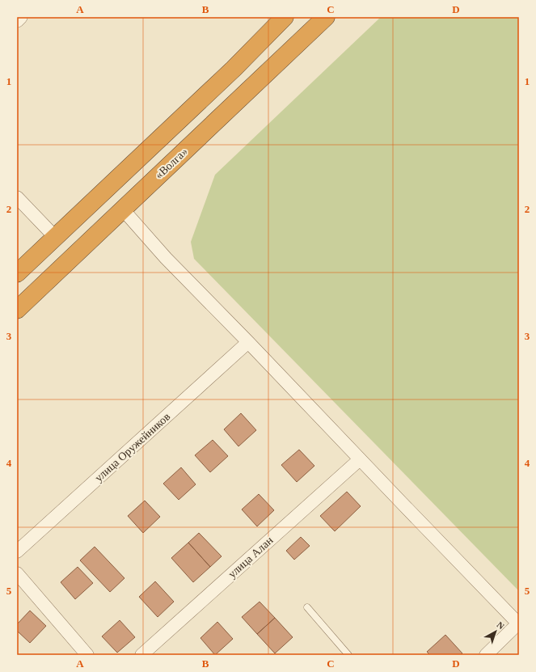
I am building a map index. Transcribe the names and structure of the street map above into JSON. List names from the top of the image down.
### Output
{
  "streets": {
    "highway": ["«Волга»"],
    "street": ["улица Оружейников", "улица Алан"]
  },
  "north": "top right",
  "grid": {
    "columns": [
      "A",
      "B",
      "C",
      "D"
    ],
    "rows": [
      "1",
      "2",
      "3",
      "4",
      "5"
    ]
  }
}
